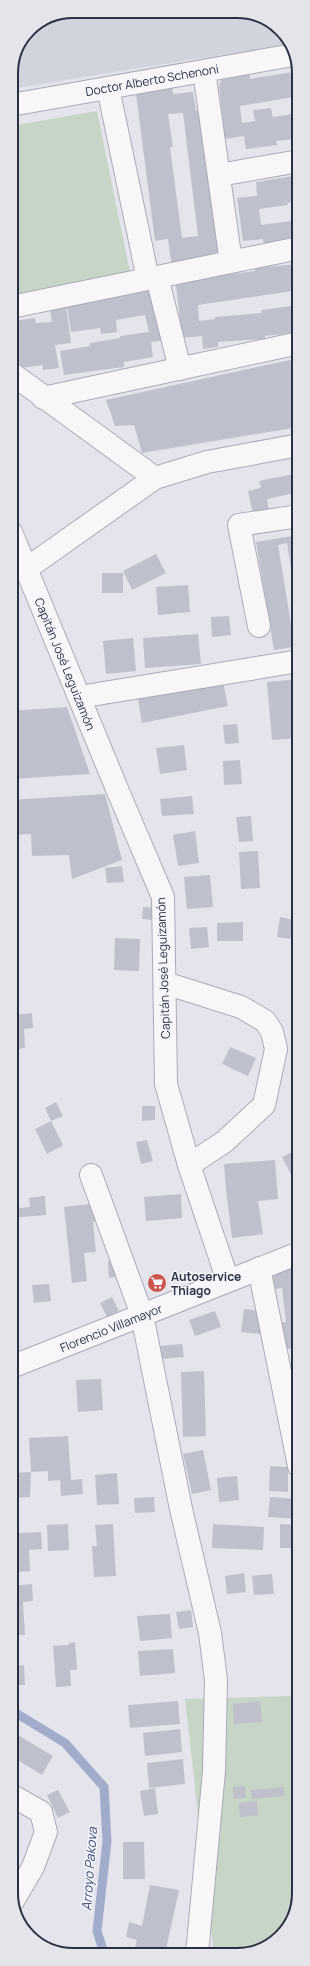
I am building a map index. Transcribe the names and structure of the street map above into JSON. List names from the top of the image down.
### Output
{
  "streets": {
    "street": ["Doctor Alberto Schenoni", "Capitán José Leguizamón", "Florencio Villamayor"]
  },
  "crossings": [
    ["Capitán José Leguizamón", "Florencio Villamayor"]
  ],
  "water": ["Arroyo Pakova"],
  "places": {
    "supermarket": ["Autoservice Thiago"]
  }
}
